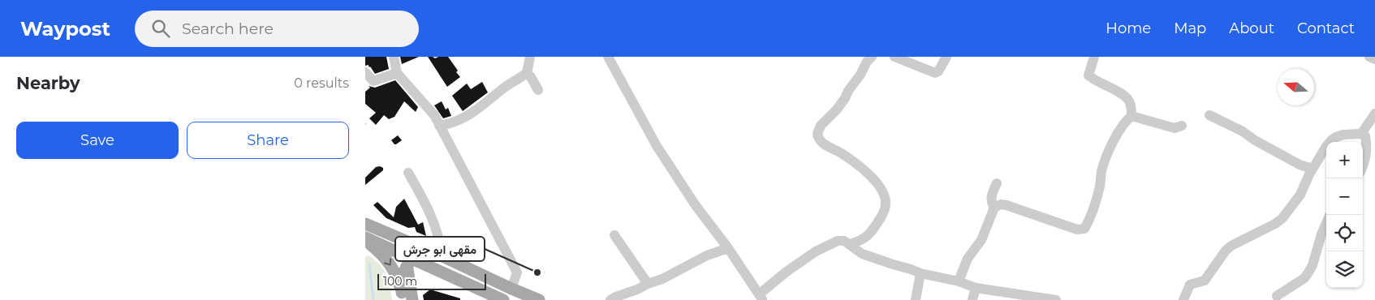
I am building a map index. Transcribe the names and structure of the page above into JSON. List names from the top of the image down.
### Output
{
  "places": ["مقهى ابو جرش"],
  "scale_bar": "100 m",
  "north": "left",
  "page": {
    "header": "Waypost",
    "search": "Search here",
    "nav": [
      "Home",
      "Map",
      "About",
      "Contact"
    ],
    "heading": ["Nearby", "0 results"],
    "buttons": ["Save", "Share"],
    "map_buttons": ["+", "−"],
    "scale": "100 m"
  }
}
